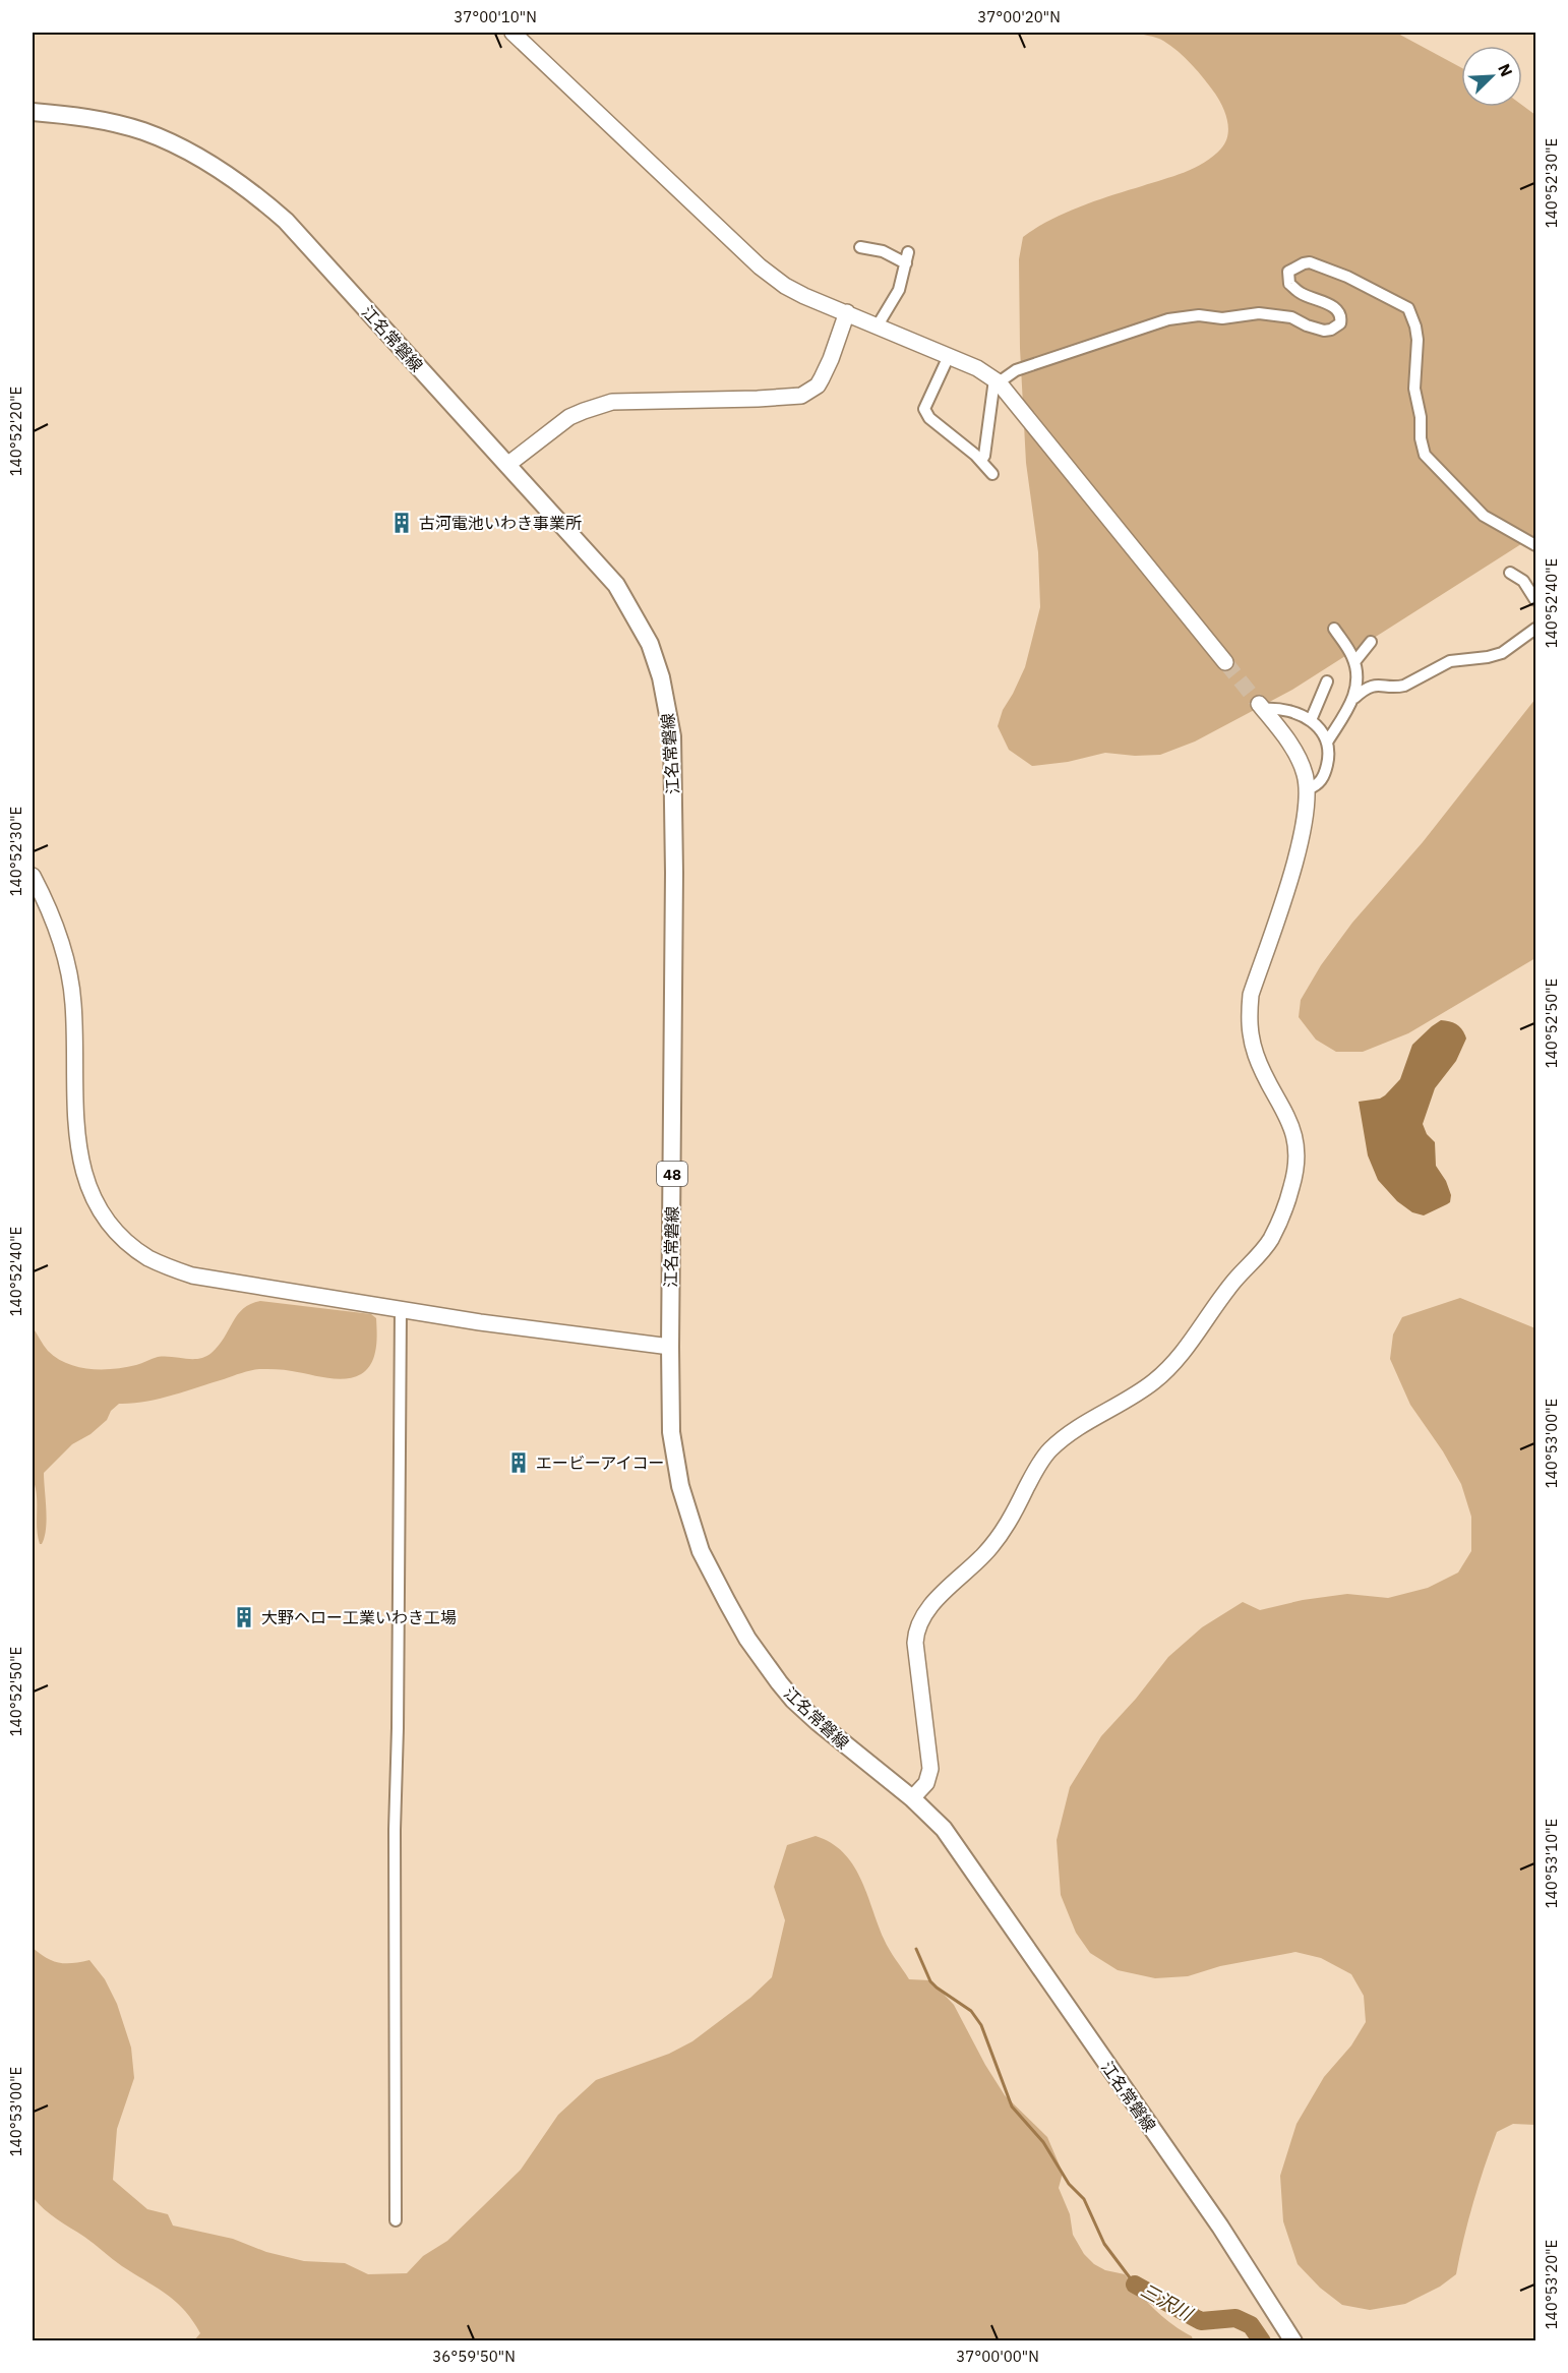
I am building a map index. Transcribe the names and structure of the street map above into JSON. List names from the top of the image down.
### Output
{
  "streets": {
    "main road": ["江名常磐線", "48"]
  },
  "water": ["三沢川"],
  "places": {
    "building": ["古河電池いわき事業所", "エービーアイコー", "大野ヘロー工業いわき工場"]
  },
  "north": "top right",
  "coordinates": [
    "37°00'10\"N",
    "37°00'20\"N",
    "140°52'30\"E",
    "140°52'20\"E",
    "140°52'40\"E",
    "140°52'50\"E",
    "140°53'00\"E",
    "140°53'10\"E",
    "140°53'20\"E",
    "36°59'50\"N",
    "37°00'00\"N"
  ]
}
